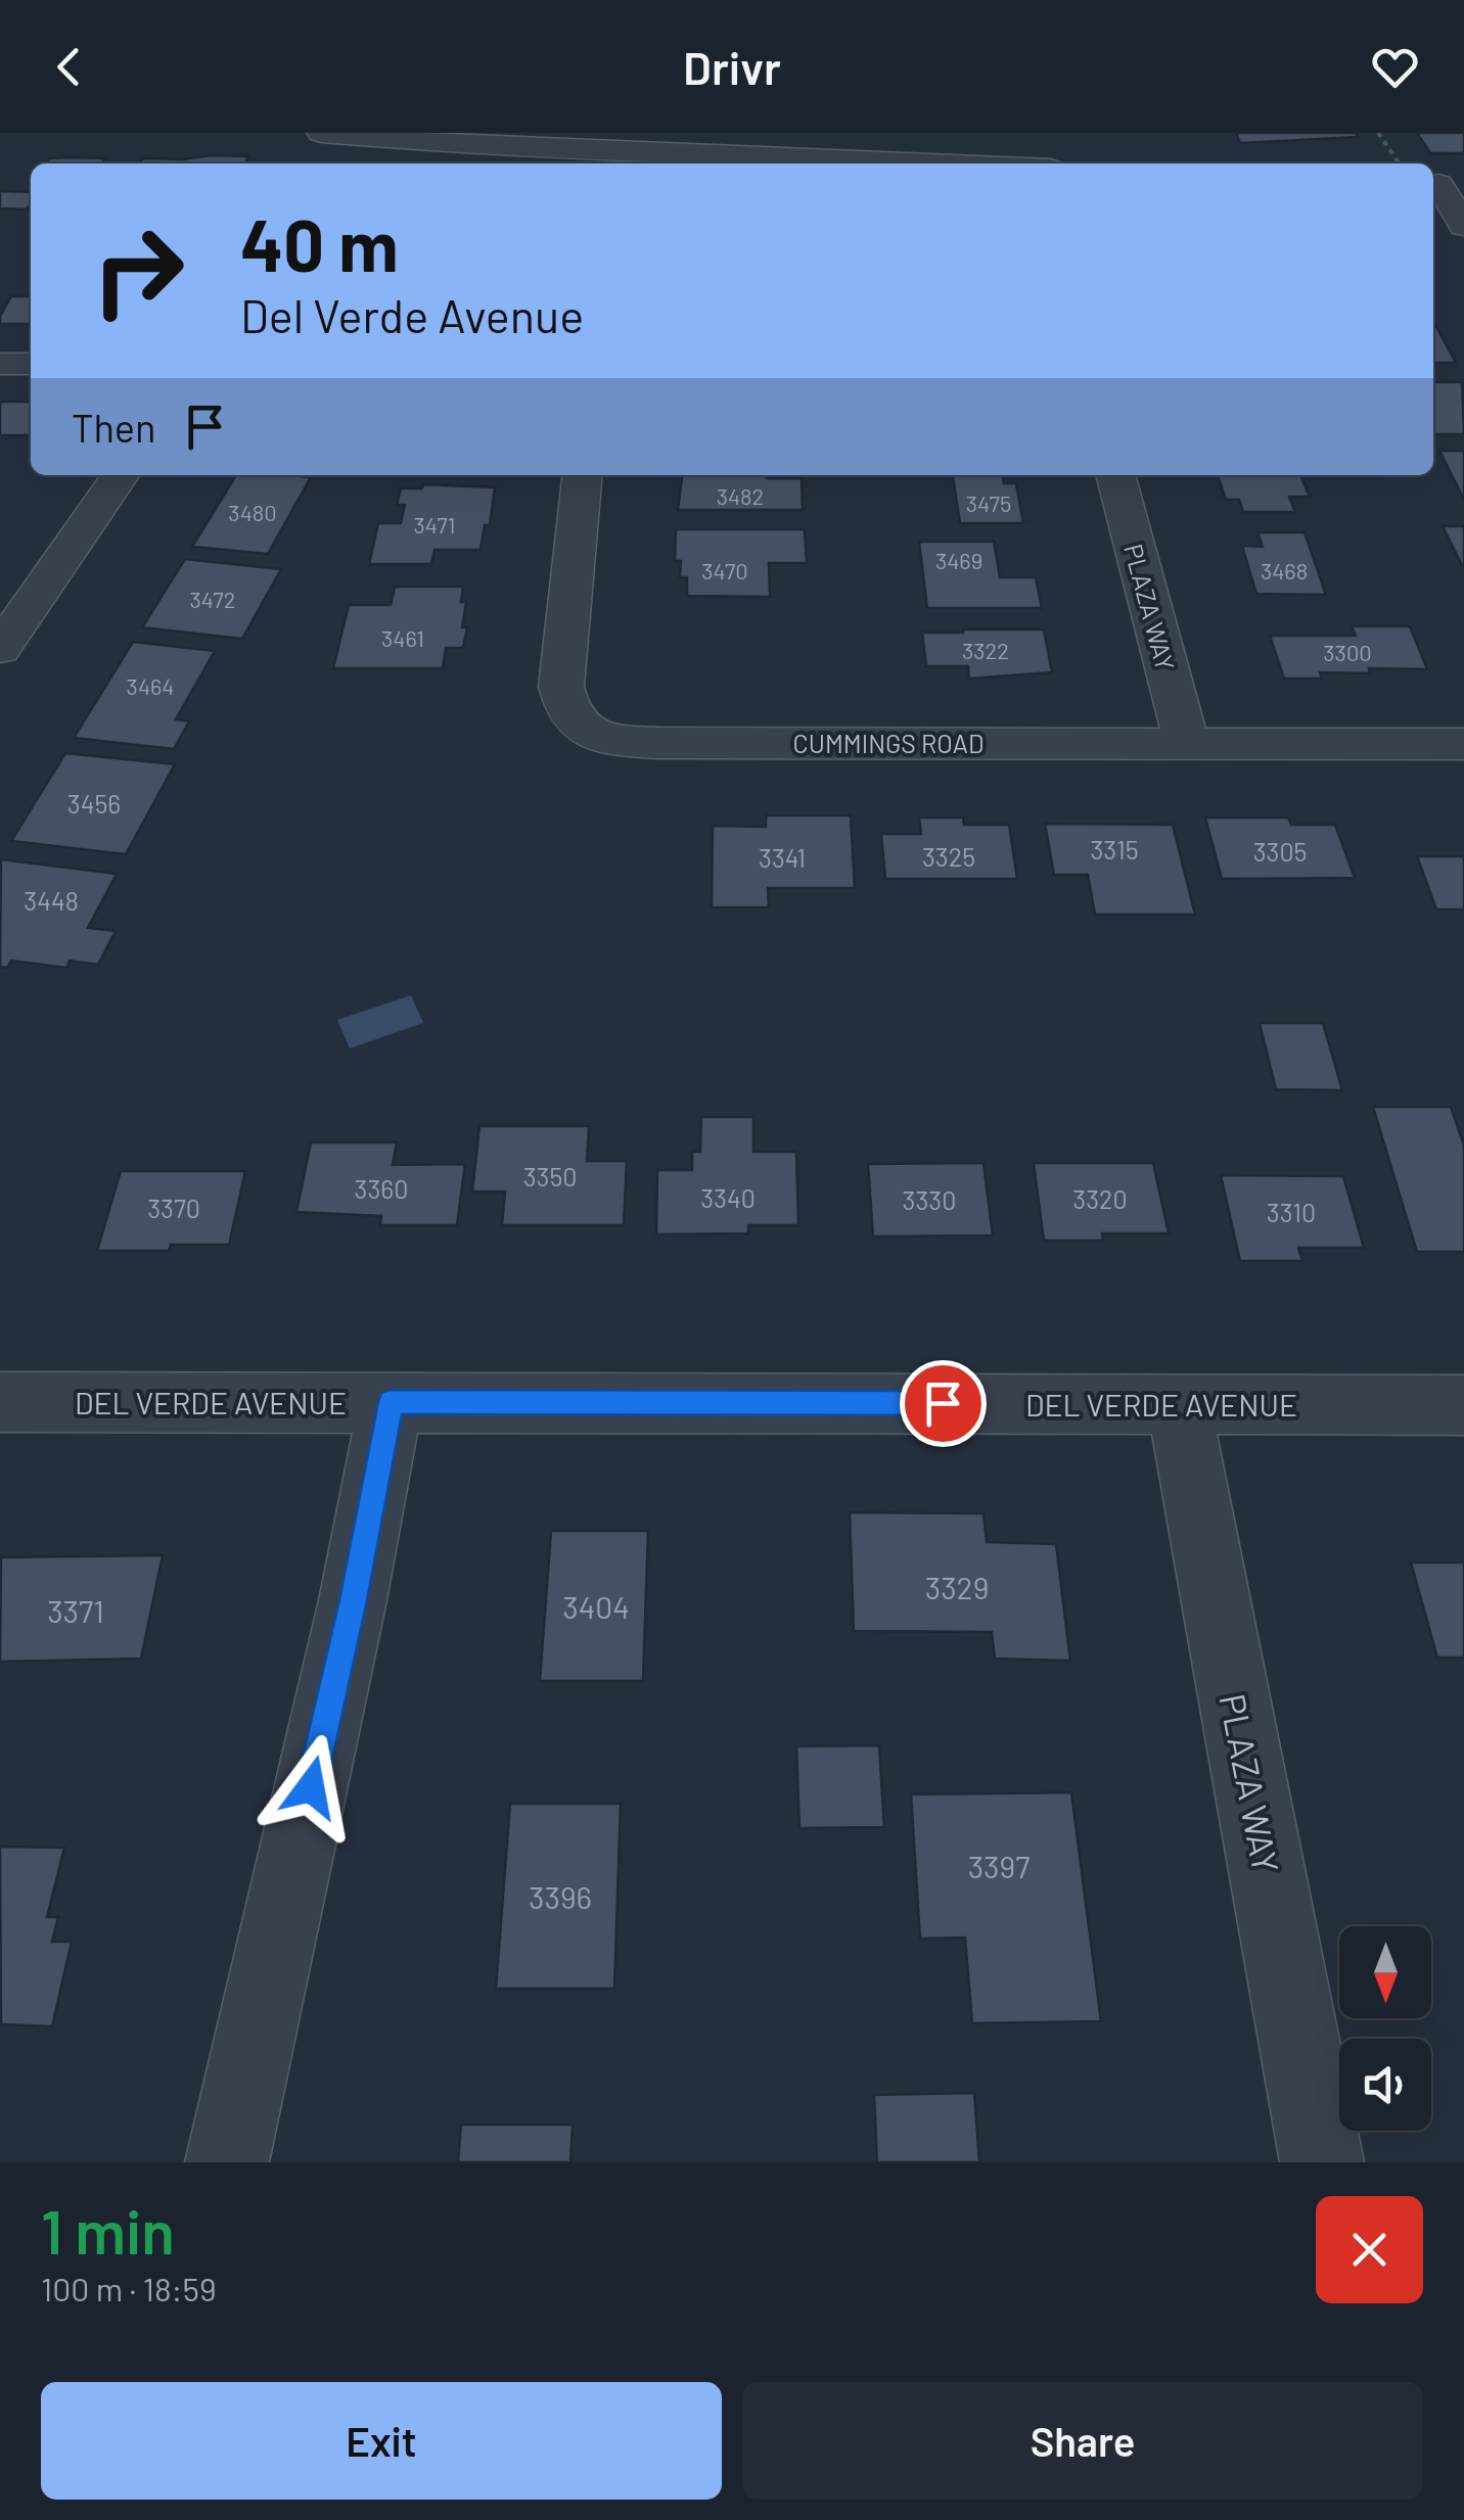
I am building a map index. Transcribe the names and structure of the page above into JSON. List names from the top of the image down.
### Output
{
  "streets": {
    "street": ["PLAZA WAY", "CUMMINGS ROAD", "DEL VERDE AVENUE"]
  },
  "crossings": [
    ["PLAZA WAY", "CUMMINGS ROAD"],
    ["PLAZA WAY", "DEL VERDE AVENUE"]
  ],
  "house_numbers": [
    "3482",
    "3475",
    "3480",
    "3471",
    "3469",
    "3470",
    "3468",
    "3472",
    "3461",
    "3322",
    "3300",
    "3464",
    "3456",
    "3315",
    "3305",
    "3325",
    "3341",
    "3448",
    "3350",
    "3360",
    "3340",
    "3320",
    "3330",
    "3370",
    "3310",
    "3329",
    "3404",
    "3371",
    "3397",
    "3396"
  ],
  "north": "bottom",
  "page": {
    "header": "Drivr",
    "turn": ["40 m", "Del Verde Avenue"],
    "then": "Then",
    "heading": ["1 min", "100 m · 18:59"],
    "buttons": ["Exit", "Share"]
  }
}
